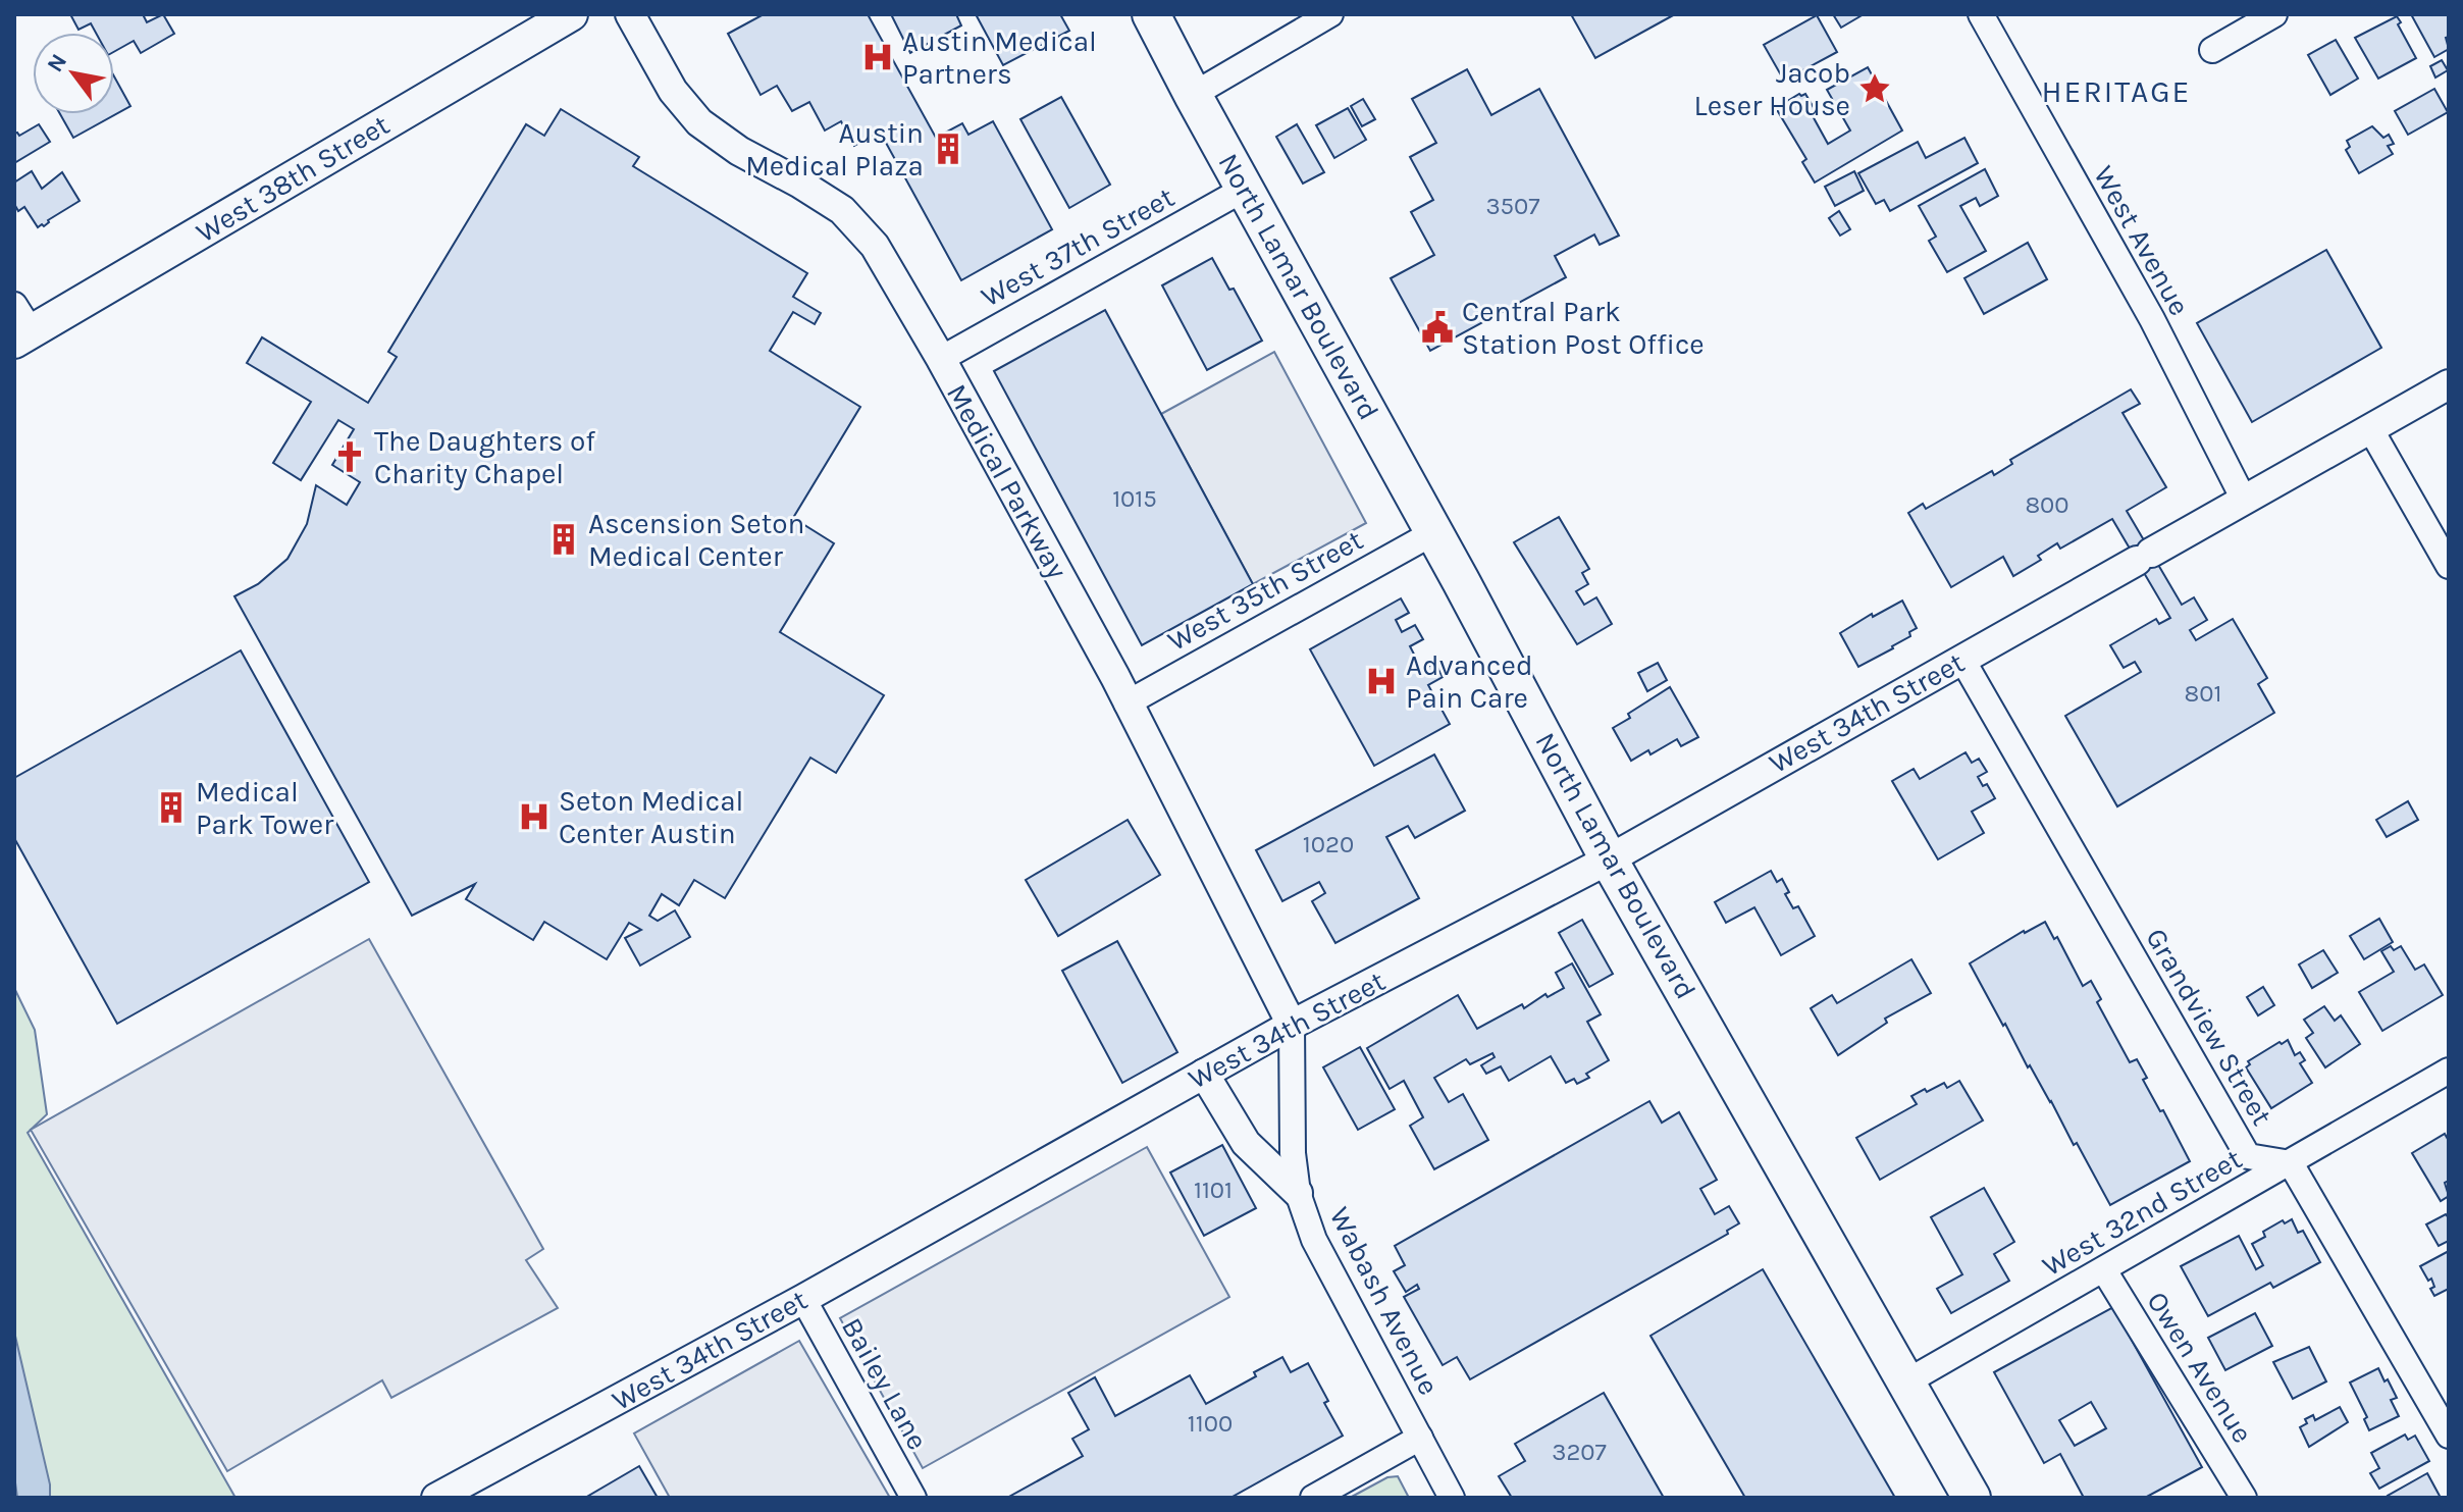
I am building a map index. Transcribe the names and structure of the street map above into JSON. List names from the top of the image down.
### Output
{
  "streets": {
    "main road": ["West 38th Street", "North Lamar Boulevard"],
    "street": [
      "West Avenue",
      "West 37th Street",
      "Medical Parkway",
      "West 35th Street",
      "West 34th Street",
      "Grandview Street",
      "West 32nd Street",
      "Wabash Avenue",
      "Owen Avenue",
      "Bailey Lane"
    ]
  },
  "crossings": [
    ["West Avenue", "West 34th Street"],
    ["West 37th Street", "North Lamar Boulevard"],
    ["West 37th Street", "Medical Parkway"],
    ["North Lamar Boulevard", "West 35th Street"],
    ["North Lamar Boulevard", "West 34th Street"],
    ["North Lamar Boulevard", "West 32nd Street"],
    ["Medical Parkway", "West 35th Street"],
    ["Medical Parkway", "West 34th Street"],
    ["Medical Parkway", "Wabash Avenue"],
    ["West 34th Street", "Grandview Street"],
    ["West 34th Street", "Wabash Avenue"],
    ["West 34th Street", "Bailey Lane"],
    ["Grandview Street", "West 32nd Street"],
    ["West 32nd Street", "Owen Avenue"]
  ],
  "districts": ["HERITAGE"],
  "places": {
    "hospital": ["Austin Medical Partners", "Advanced Pain Care", "Seton Medical Center Austin"],
    "place": ["Jacob Leser House"],
    "building": ["Austin Medical Plaza", "Ascension Seton Medical Center", "Medical Park Tower"],
    "public building": ["Central Park Station Post Office"],
    "church": ["The Daughters of Charity Chapel"]
  },
  "house_numbers": [
    "3507",
    "1015",
    "800",
    "801",
    "1020",
    "1101",
    "1100",
    "3207"
  ],
  "north": "top left"
}
